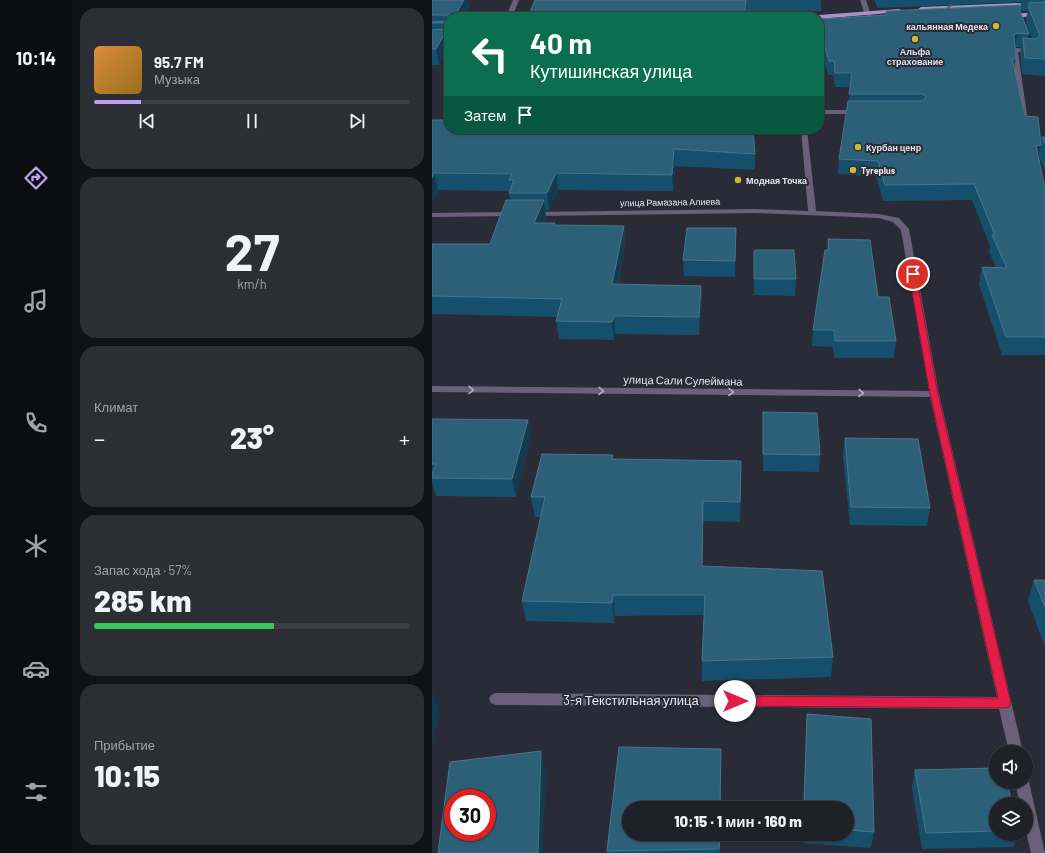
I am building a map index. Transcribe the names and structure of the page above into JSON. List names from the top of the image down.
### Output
{
  "streets": {
    "street": ["улица Рамазана Алиева", "улица Сали Сулеймана", "3-я Текстильная улица"]
  },
  "crossings": [
    ["улица Рамазана Алиева", "улица Сали Сулеймана"]
  ],
  "one_way": ["улица Сали Сулеймана"],
  "places": [
    "кальянная Медека",
    "Альфа страхование",
    "Курбан ценр",
    "Tyreplus",
    "Модная Точка"
  ],
  "page": {
    "tabs": "10:14",
    "turn": ["40 m", "Кутишинская улица"],
    "song": ["95.7 FM", "Музыка"],
    "then": "Затем",
    "tile": [
      ["27", "km/h"],
      "Климат",
      ["Запас хода · 57%", "285 km"],
      ["Прибытие", "10:15"]
    ],
    "heat": ["−", "23°", "+"],
    "limit": "30",
    "trip": "10:15 · 1 мин · 160 m"
  }
}
